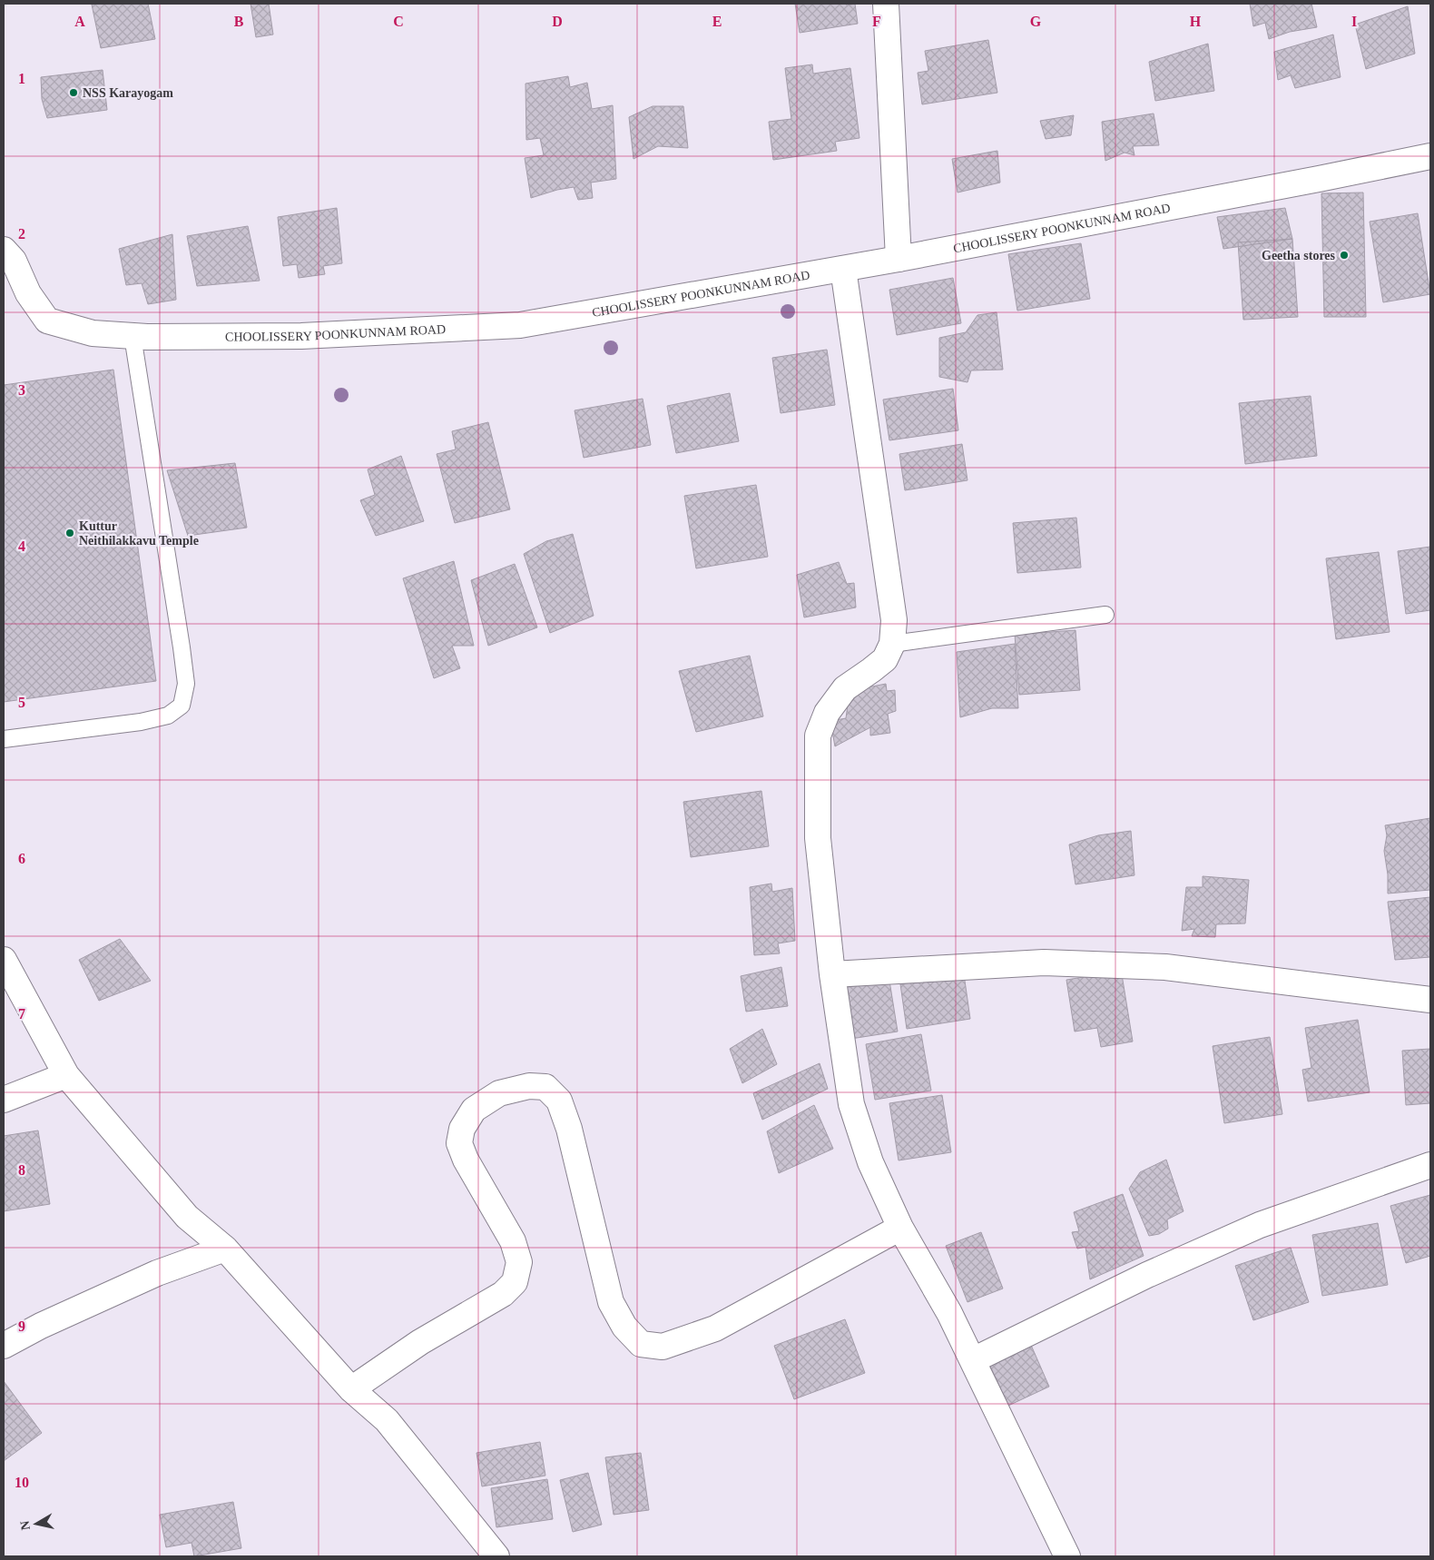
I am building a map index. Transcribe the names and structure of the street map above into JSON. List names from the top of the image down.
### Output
{
  "streets": {
    "street": ["CHOOLISSERY POONKUNNAM ROAD"]
  },
  "places": ["NSS Karayogam", "Geetha stores", "Kuttur Neithilakkavu Temple"],
  "north": "left",
  "grid": {
    "columns": [
      "A",
      "B",
      "C",
      "D",
      "E",
      "F",
      "G",
      "H",
      "I"
    ],
    "rows": [
      "1",
      "2",
      "3",
      "4",
      "5",
      "6",
      "7",
      "8",
      "9",
      "10"
    ]
  }
}
